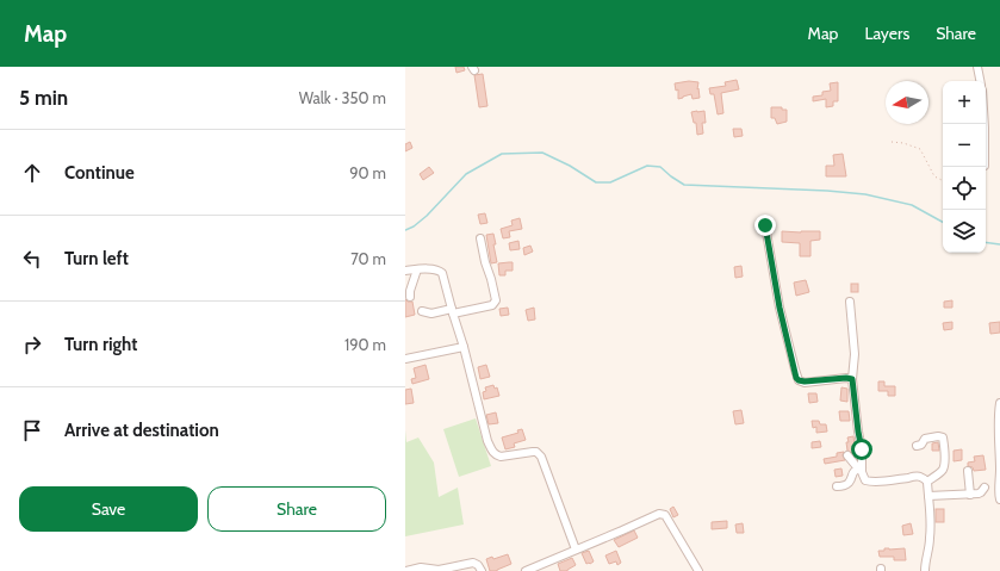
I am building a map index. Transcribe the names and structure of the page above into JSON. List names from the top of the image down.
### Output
{
  "north": "left",
  "page": {
    "header": "Map",
    "nav": ["Map", "Layers", "Share"],
    "heading": ["5 min", "Walk · 350 m"],
    "map_buttons": ["+", "−"],
    "list": [
      ["Continue", "90 m"],
      ["Turn left", "70 m"],
      ["Turn right", "190 m"],
      "Arrive at destination"
    ],
    "buttons": ["Save", "Share"]
  }
}
